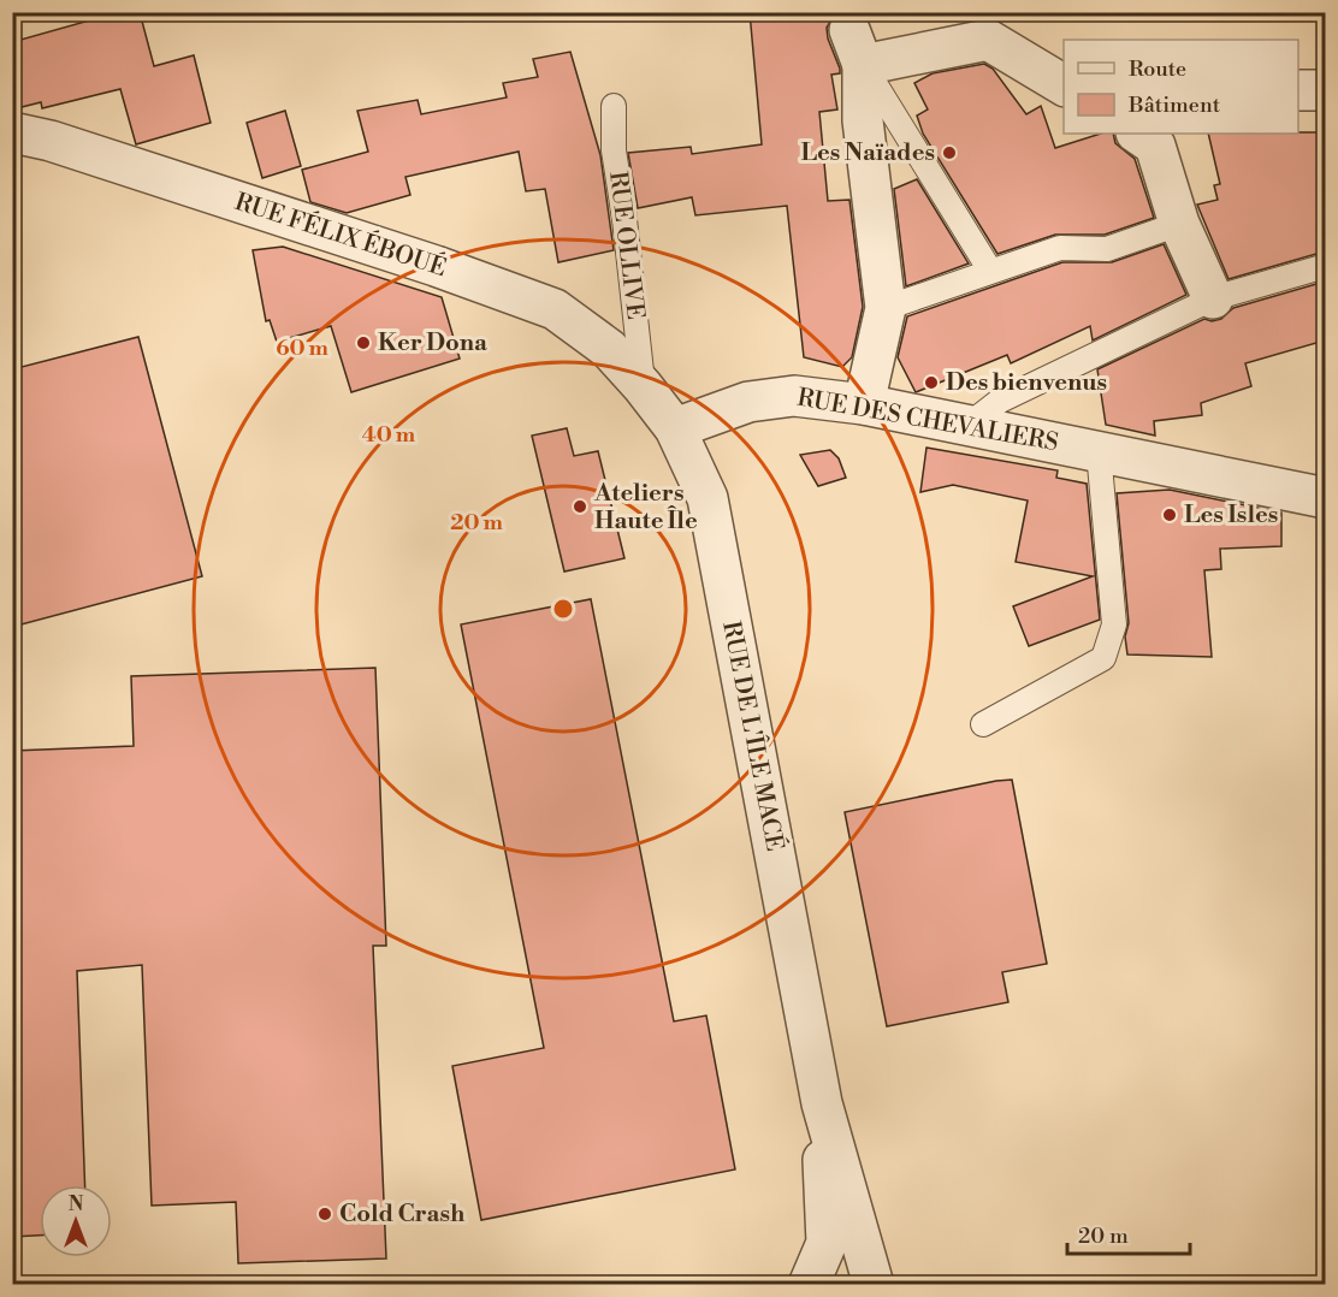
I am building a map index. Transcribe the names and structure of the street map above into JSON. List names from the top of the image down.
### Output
{
  "streets": {
    "street": ["RUE FÉLIX ÉBOUÉ", "RUE DES CHEVALIERS", "RUE DE L'ÎLE MACÉ"],
    "lane": ["RUE OLLIVE"]
  },
  "crossings": [
    ["RUE FÉLIX ÉBOUÉ", "RUE OLLIVE"],
    ["RUE FÉLIX ÉBOUÉ", "RUE DE L'ÎLE MACÉ"],
    ["RUE OLLIVE", "RUE DE L'ÎLE MACÉ"],
    ["RUE DES CHEVALIERS", "RUE DE L'ÎLE MACÉ"]
  ],
  "places": [
    "Les Naïades",
    "Ker Dona",
    "Des bienvenus",
    "Ateliers Haute Île",
    "Les Isles",
    "Cold Crash"
  ],
  "legend": ["Route", "Bâtiment"],
  "scale_bar": "20 m",
  "north": "top",
  "rings": ["60 m", "40 m", "20 m"]
}
